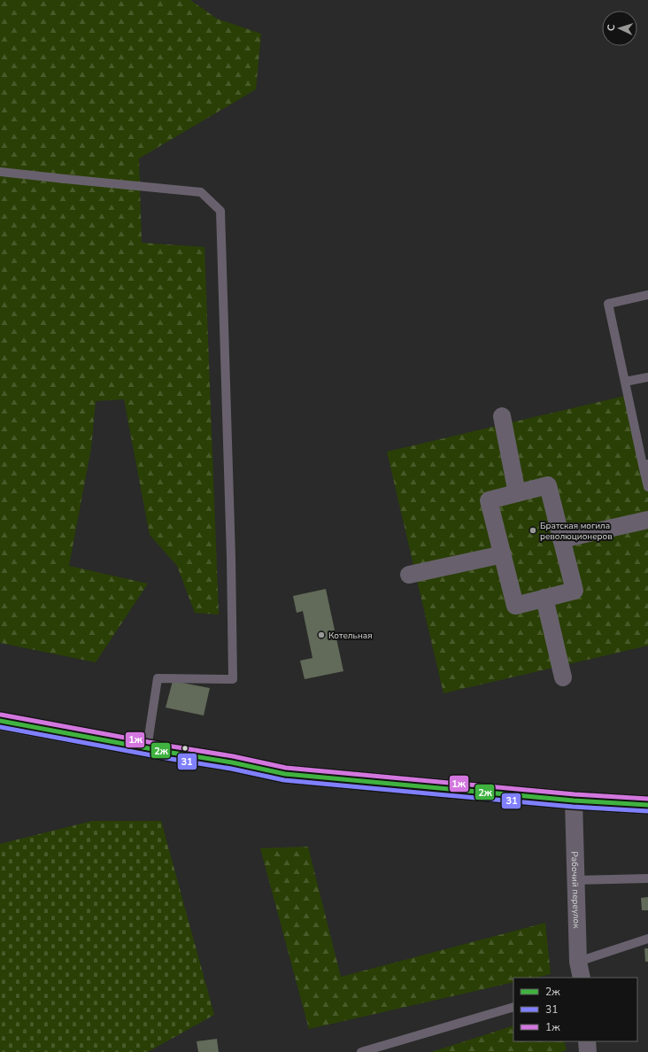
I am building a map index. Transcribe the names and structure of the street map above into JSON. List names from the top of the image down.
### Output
{
  "streets": {
    "street": ["Рабочий переулок"]
  },
  "places": ["Братская могила революционеров", "Котельная"],
  "lines": ["transit line 1ж", "transit line 2ж", "transit line 31"],
  "legend": ["2ж", "31", "1ж"],
  "north": "left"
}
